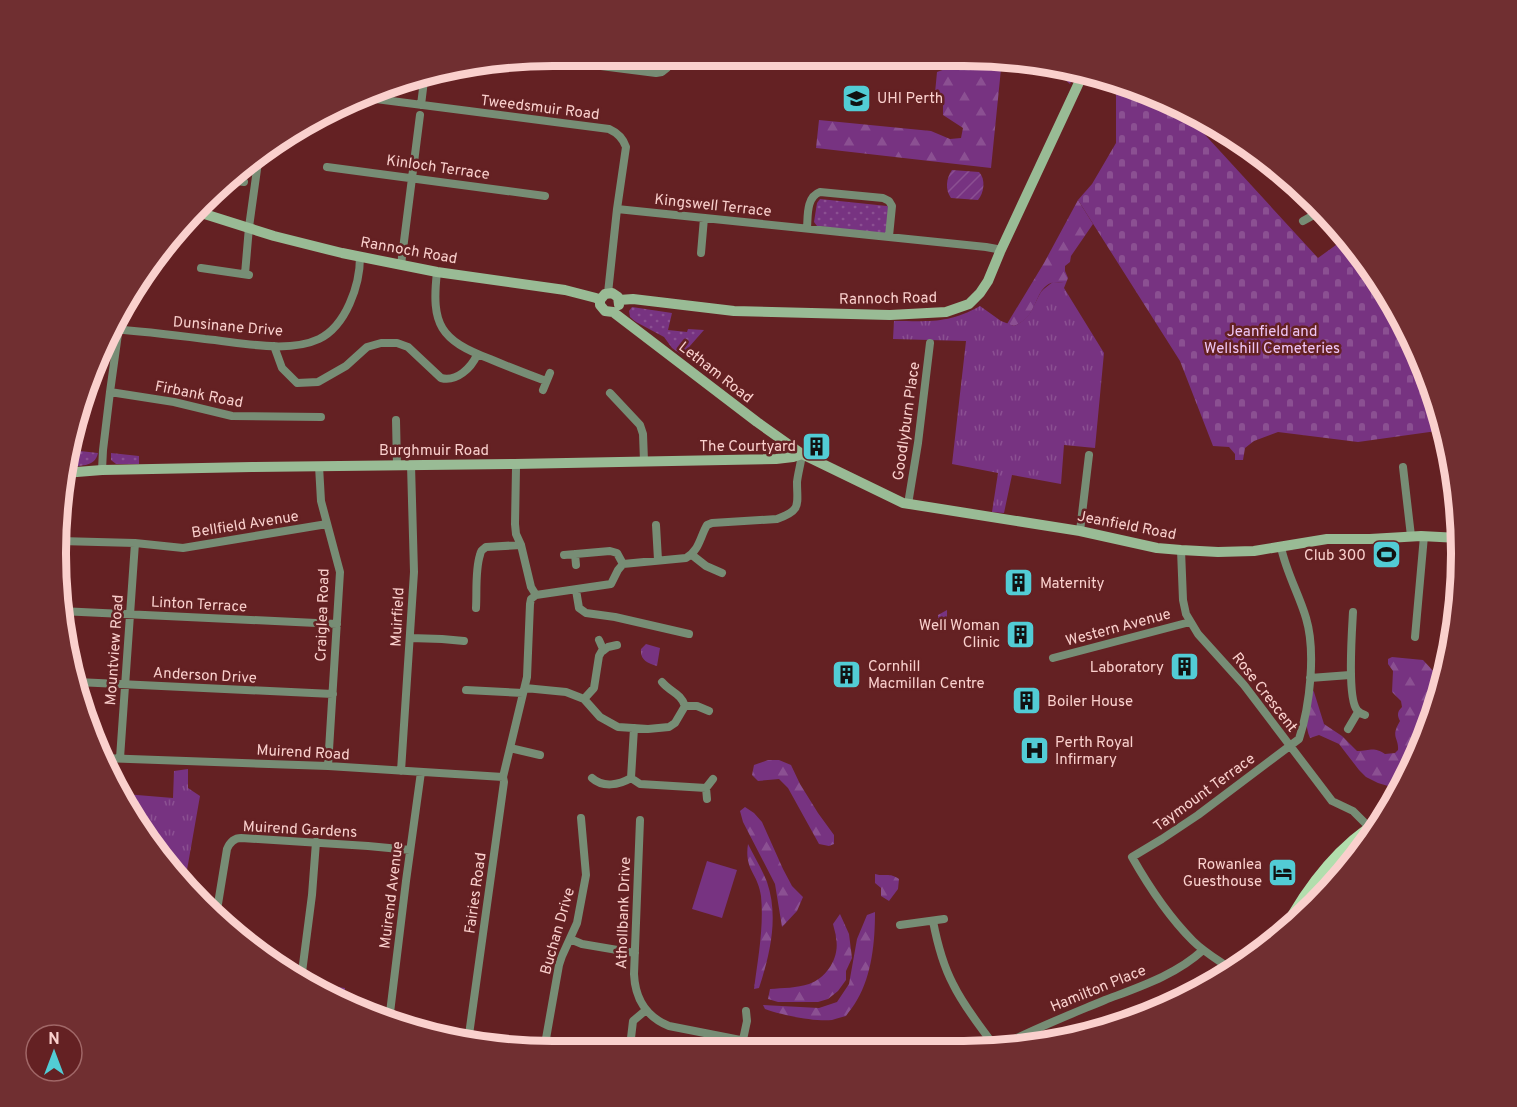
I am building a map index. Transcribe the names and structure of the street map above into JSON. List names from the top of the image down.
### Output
{
  "streets": {
    "street": [
      "Tweedsmuir Road",
      "Kinloch Terrace",
      "Kingswell Terrace",
      "Rannoch Road",
      "Dunsinane Drive",
      "Letham Road",
      "Firbank Road",
      "Goodlyburn Place",
      "Burghmuir Road",
      "Bellfield Avenue",
      "Jeanfield Road",
      "Linton Terrace",
      "Craiglea Road",
      "Muirfield",
      "Western Avenue",
      "Mountview Road",
      "Anderson Drive",
      "Rose Crescent",
      "Muirend Road",
      "Taymount Terrace",
      "Muirend Gardens",
      "Fairies Road",
      "Muirend Avenue",
      "Athollbank Drive",
      "Buchan Drive",
      "Hamilton Place"
    ]
  },
  "crossings": [
    ["Tweedsmuir Road", "Kingswell Terrace"],
    ["Tweedsmuir Road", "Rannoch Road"],
    ["Tweedsmuir Road", "Letham Road"],
    ["Kingswell Terrace", "Rannoch Road"],
    ["Rannoch Road", "Dunsinane Drive"],
    ["Rannoch Road", "Letham Road"],
    ["Letham Road", "Burghmuir Road"],
    ["Letham Road", "Jeanfield Road"],
    ["Goodlyburn Place", "Jeanfield Road"],
    ["Burghmuir Road", "Jeanfield Road"],
    ["Burghmuir Road", "Craiglea Road"],
    ["Burghmuir Road", "Muirfield"],
    ["Bellfield Avenue", "Craiglea Road"],
    ["Bellfield Avenue", "Mountview Road"],
    ["Jeanfield Road", "Rose Crescent"],
    ["Linton Terrace", "Craiglea Road"],
    ["Linton Terrace", "Mountview Road"],
    ["Craiglea Road", "Anderson Drive"],
    ["Craiglea Road", "Muirend Road"],
    ["Muirfield", "Muirend Road"],
    ["Western Avenue", "Rose Crescent"],
    ["Mountview Road", "Anderson Drive"],
    ["Mountview Road", "Muirend Road"],
    ["Rose Crescent", "Taymount Terrace"],
    ["Muirend Road", "Fairies Road"],
    ["Muirend Road", "Muirend Avenue"],
    ["Taymount Terrace", "Hamilton Place"],
    ["Muirend Gardens", "Muirend Avenue"]
  ],
  "parks": ["Jeanfield and Wellshill Cemeteries"],
  "places": {
    "school or university": ["UHI Perth"],
    "building": [
      "The Courtyard",
      "Maternity",
      "Well Woman Clinic",
      "Laboratory",
      "Cornhill Macmillan Centre",
      "Boiler House"
    ],
    "sports": ["Club 300"],
    "hospital": ["Perth Royal Infirmary"],
    "hotel": ["Rowanlea Guesthouse"]
  },
  "north": "top"
}
